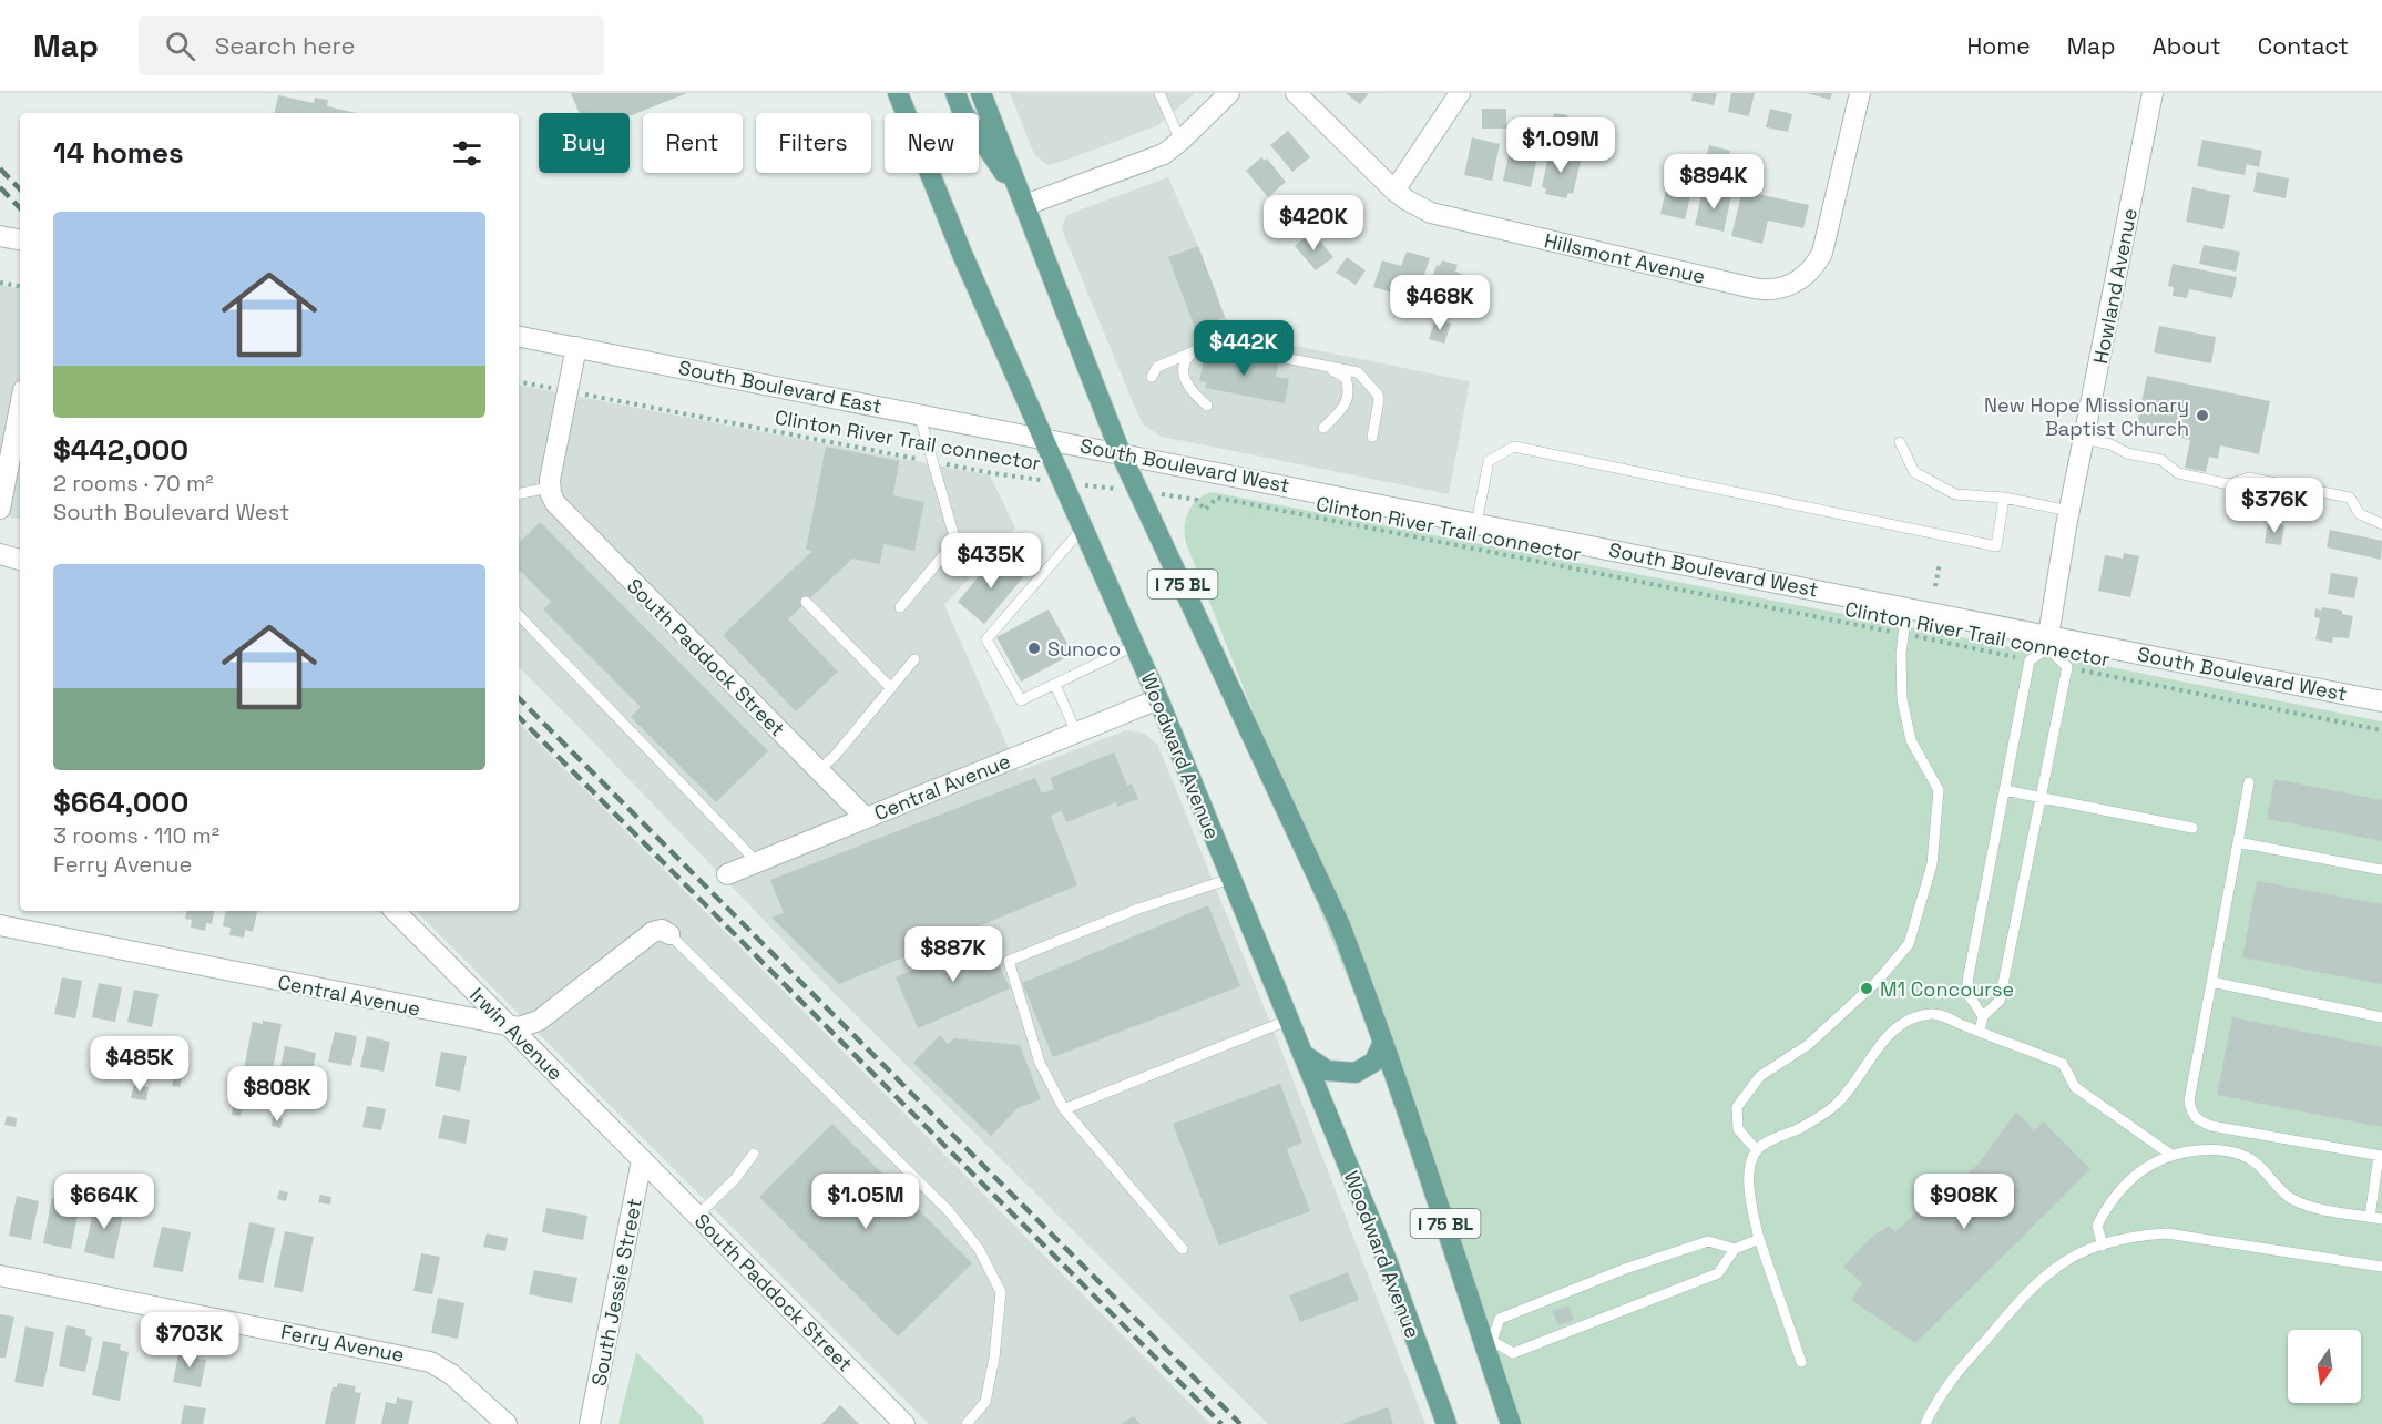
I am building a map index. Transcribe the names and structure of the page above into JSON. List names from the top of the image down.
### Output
{
  "streets": {
    "main road": ["I 75 BL", "Woodward Avenue"],
    "street": [
      "Hillsmont Avenue",
      "Howland Avenue",
      "South Boulevard East",
      "South Boulevard West",
      "South Paddock Street",
      "Central Avenue",
      "Irwin Avenue",
      "South Jessie Street",
      "Ferry Avenue"
    ],
    "path": ["Clinton River Trail connector"]
  },
  "crossings": [
    ["Howland Avenue", "South Boulevard West"],
    ["South Boulevard East", "South Boulevard West"],
    ["South Boulevard East", "Woodward Avenue"],
    ["Clinton River Trail connector", "I 75 BL"],
    ["Clinton River Trail connector", "Woodward Avenue"],
    ["South Boulevard West", "I 75 BL"],
    ["South Boulevard West", "Woodward Avenue"],
    ["South Paddock Street", "Central Avenue"],
    ["South Paddock Street", "Irwin Avenue"],
    ["South Paddock Street", "South Jessie Street"],
    ["Woodward Avenue", "Central Avenue"],
    ["Central Avenue", "Irwin Avenue"],
    ["Irwin Avenue", "South Jessie Street"]
  ],
  "places": ["New Hope Missionary Baptist Church", "Sunoco", "M1 Concourse"],
  "north": "bottom",
  "page": {
    "header": "Map",
    "search": "Search here",
    "nav": [
      "Home",
      "Map",
      "About",
      "Contact"
    ],
    "chip": [
      "Buy",
      "Rent",
      "Filters",
      "New"
    ],
    "heading": "14 homes",
    "price": [
      "$1.09M",
      "$894K",
      "$420K",
      "$468K",
      "$442K",
      "$376K",
      "$435K",
      "$887K",
      "$485K",
      "$808K",
      "$664K",
      "$1.05M",
      "$908K",
      "$703K"
    ],
    "list": [
      {
        "name": "$442,000",
        "note": "2 rooms · 70 m² · South Boulevard West"
      },
      {
        "name": "$664,000",
        "note": "3 rooms · 110 m² · Ferry Avenue"
      }
    ]
  }
}
